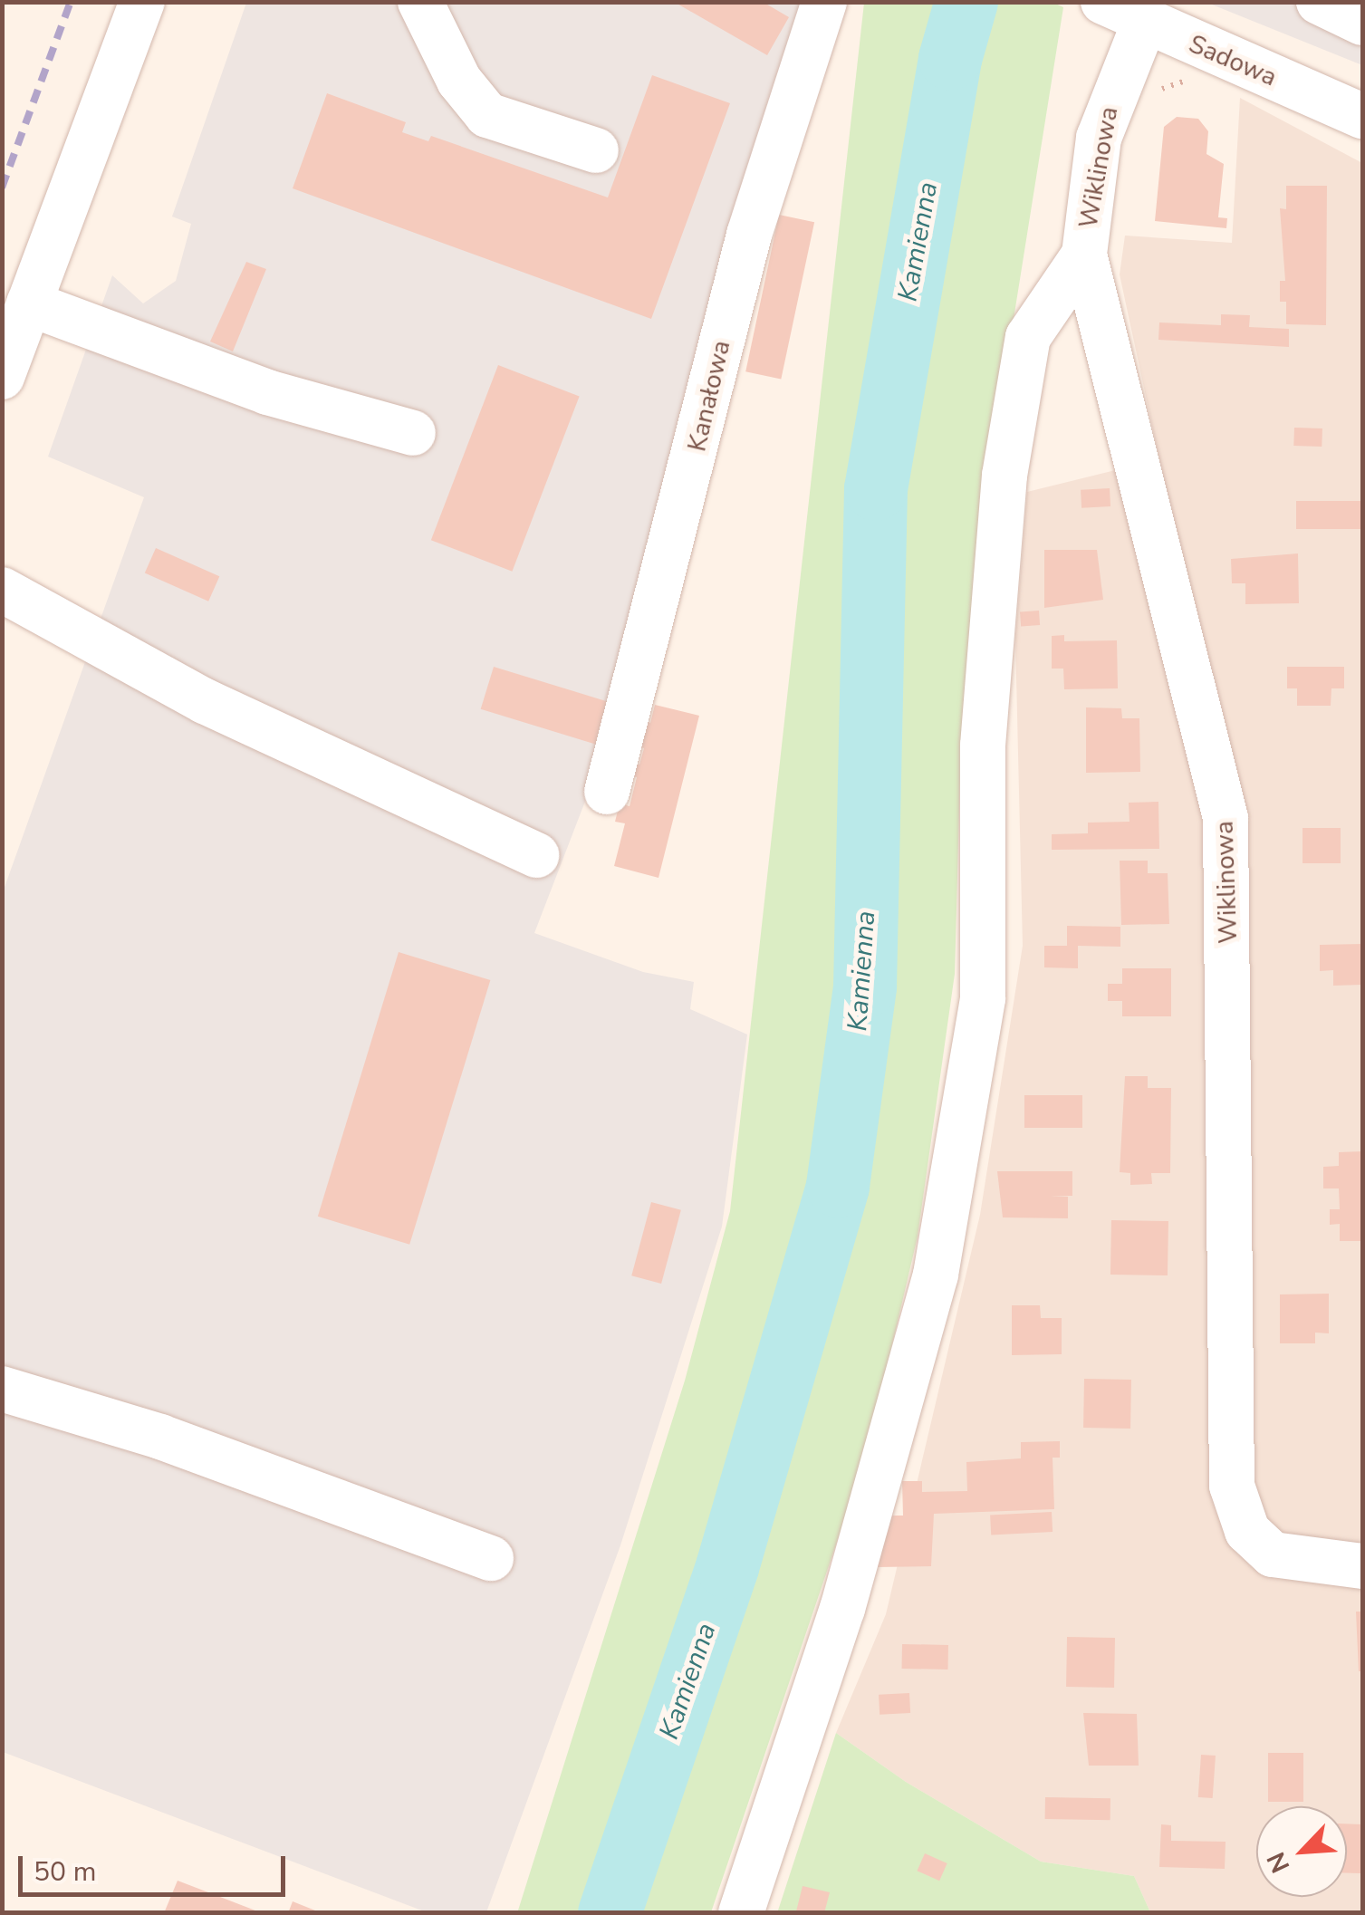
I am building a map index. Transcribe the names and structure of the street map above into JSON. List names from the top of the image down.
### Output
{
  "streets": {
    "street": ["Sadowa", "Wiklinowa", "Kanałowa"]
  },
  "crossings": [
    ["Sadowa", "Wiklinowa"]
  ],
  "water": ["Kamienna"],
  "scale_bar": "50 m",
  "north": "bottom left"
}
